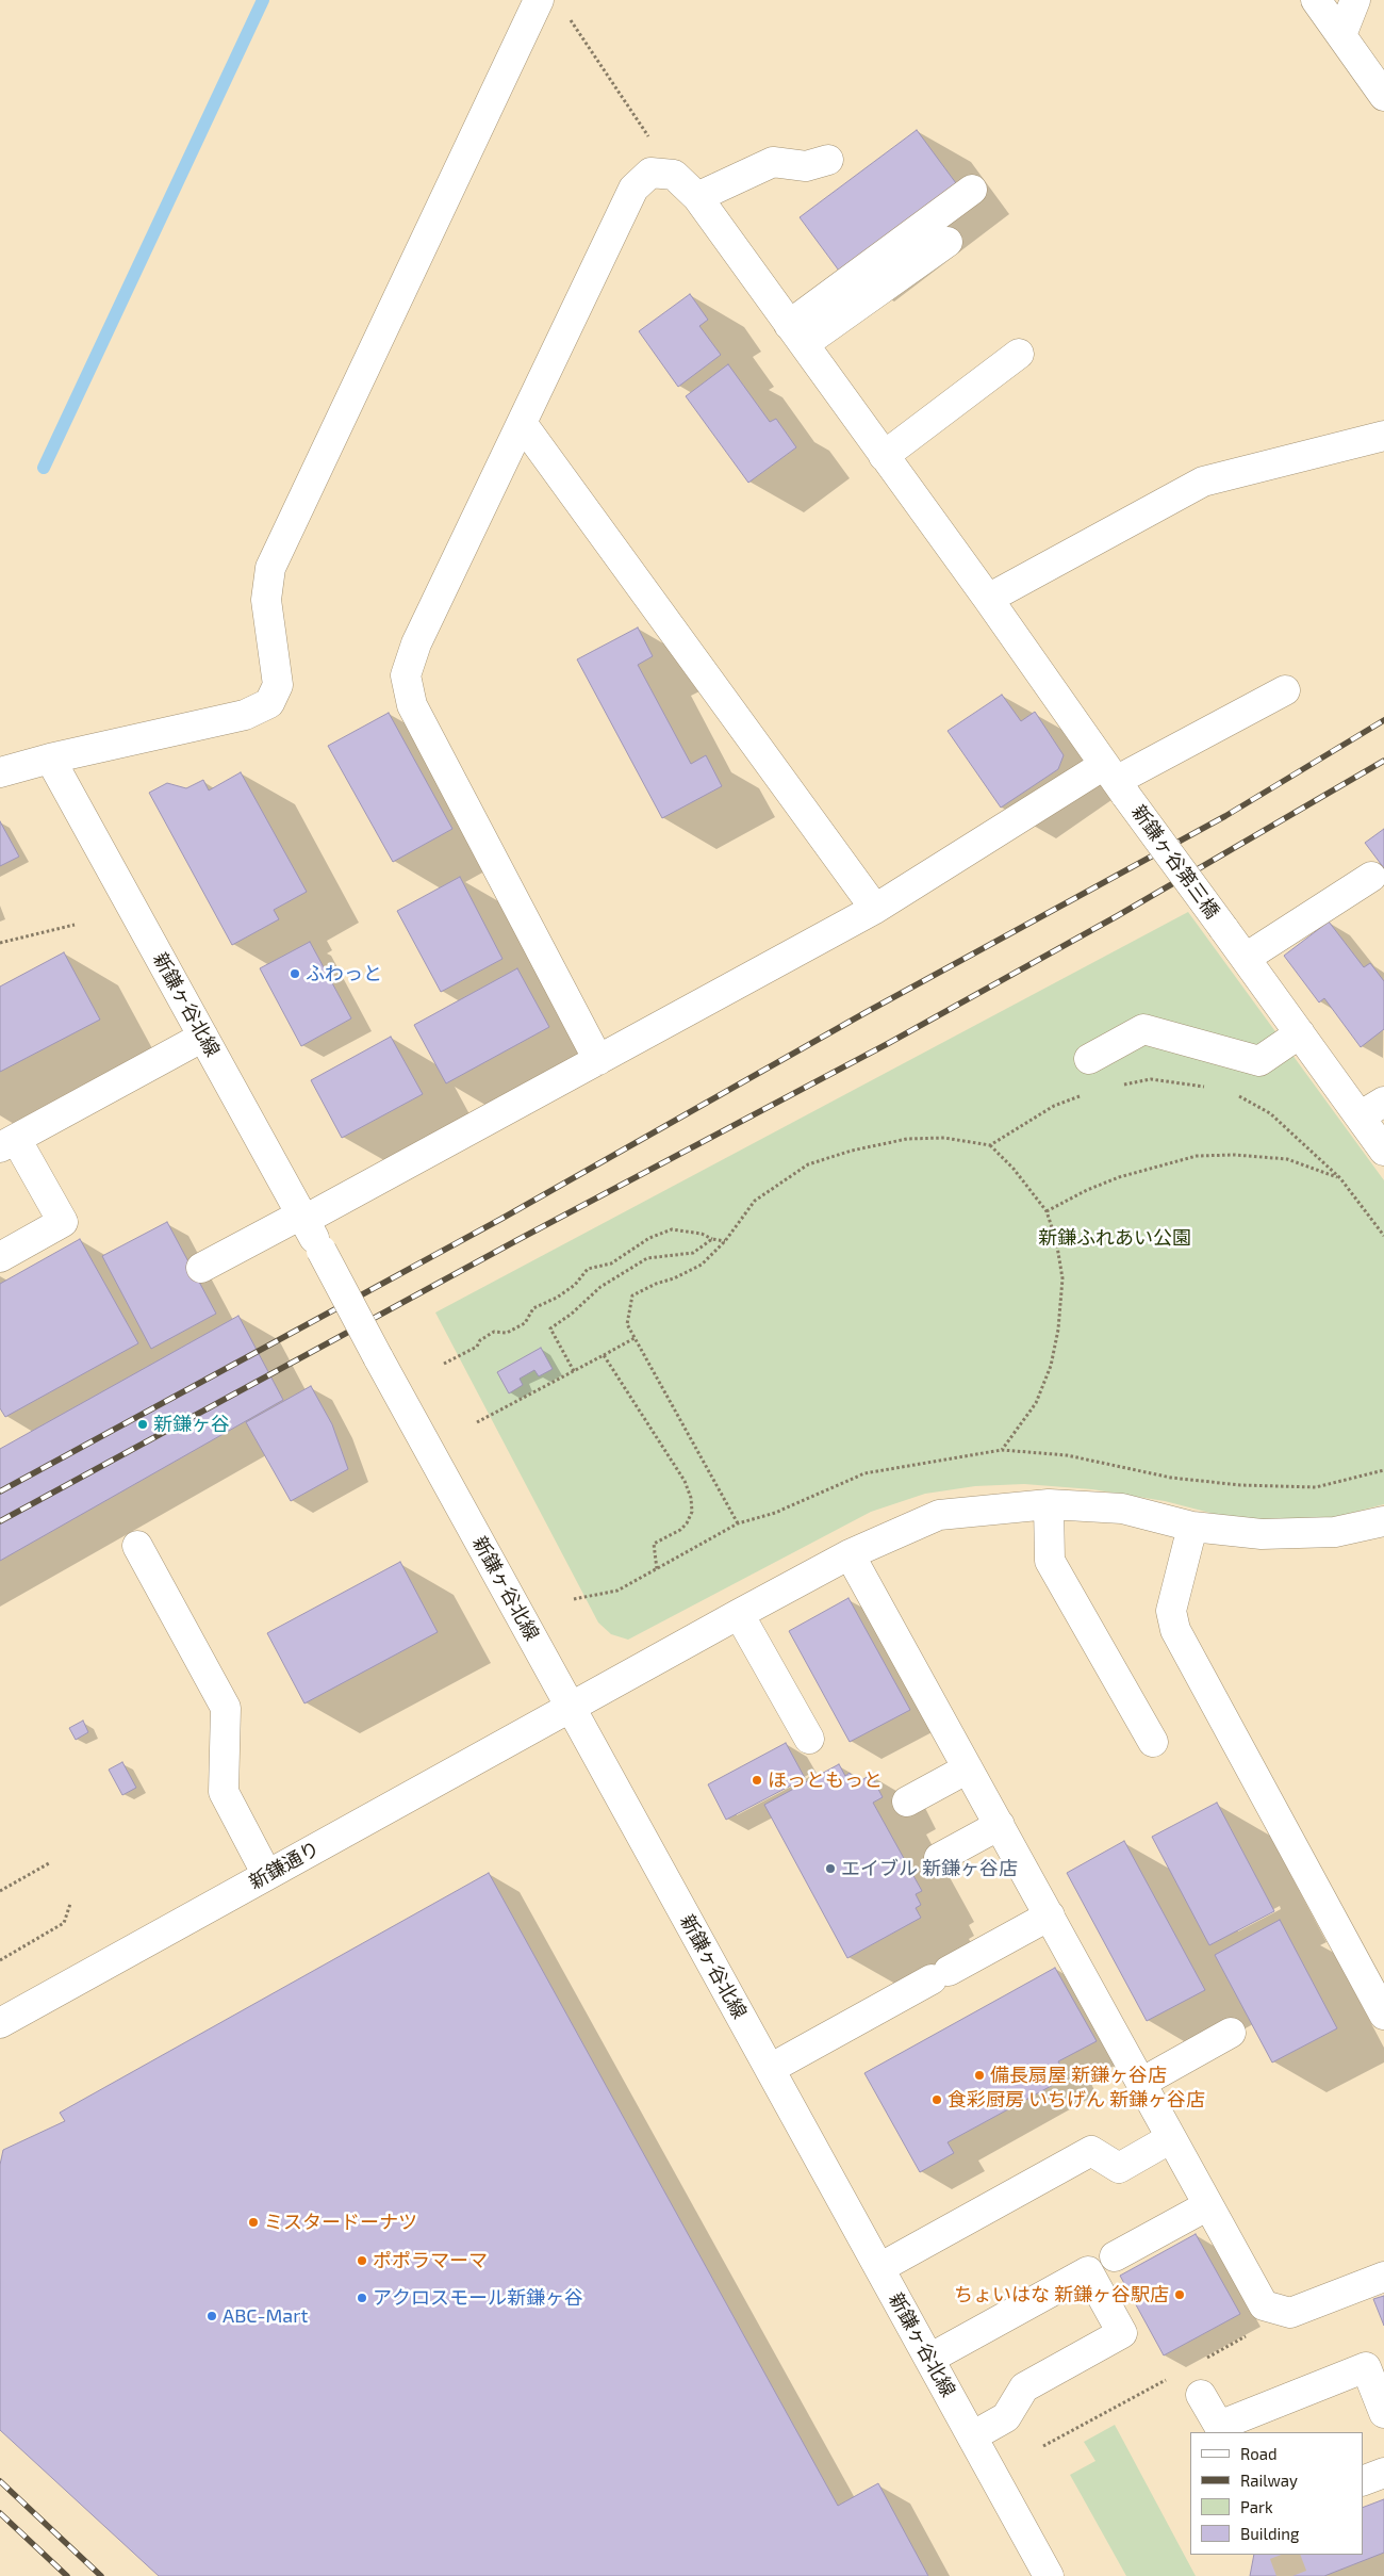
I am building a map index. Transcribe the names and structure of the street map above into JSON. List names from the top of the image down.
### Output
{
  "streets": {
    "street": ["新鎌ヶ谷第三橋", "新鎌ヶ谷北線", "新鎌通り"]
  },
  "crossings": [
    ["新鎌ヶ谷北線", "新鎌通り"]
  ],
  "parks": ["新鎌ふれあい公園"],
  "places": [
    "ふわっと",
    "新鎌ヶ谷",
    "ほっともっと",
    "エイブル 新鎌ヶ谷店",
    "備長扇屋 新鎌ヶ谷店",
    "食彩厨房 いちげん 新鎌ヶ谷店",
    "ミスタードーナツ",
    "ポポラマーマ",
    "ちょいはな 新鎌ヶ谷駅店",
    "アクロスモール新鎌ヶ谷",
    "ABC-Mart"
  ],
  "legend": [
    "Road",
    "Railway",
    "Park",
    "Building"
  ]
}
